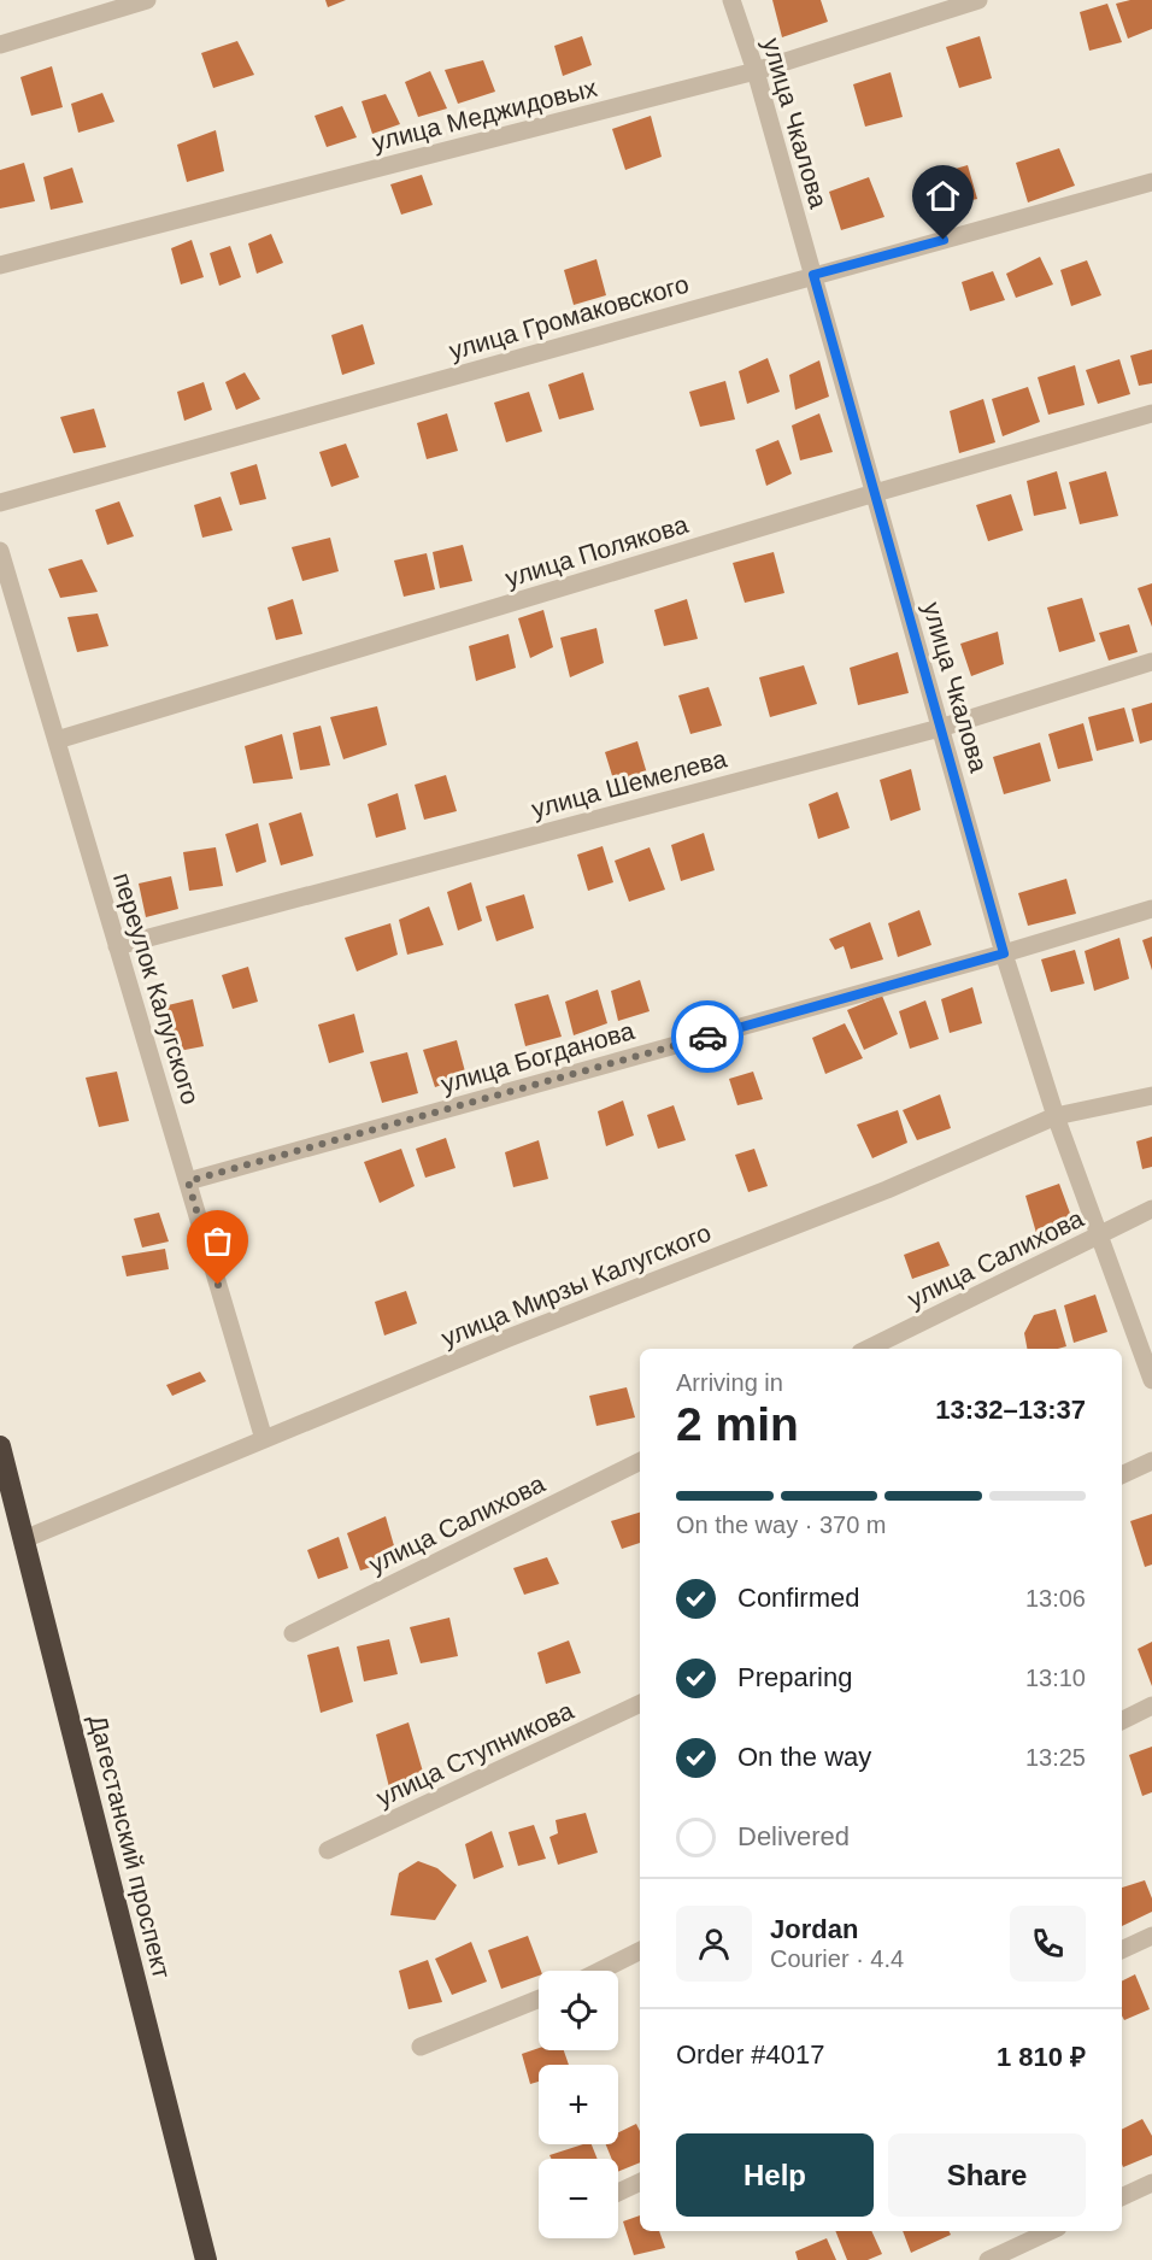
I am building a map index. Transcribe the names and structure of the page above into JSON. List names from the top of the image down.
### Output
{
  "streets": {
    "highway": ["Дагестанский проспект"],
    "street": [
      "улица Меджидовых",
      "улица Чкалова",
      "улица Громаковского",
      "улица Полякова",
      "улица Шемелева",
      "переулок Калугского",
      "улица Богданова",
      "улица Салихова",
      "улица Мирзы Калугского",
      "улица Ступникова"
    ]
  },
  "crossings": [
    ["улица Меджидовых", "улица Чкалова"],
    ["улица Чкалова", "улица Громаковского"],
    ["улица Чкалова", "улица Полякова"],
    ["улица Чкалова", "улица Шемелева"],
    ["улица Чкалова", "улица Богданова"],
    ["улица Чкалова", "улица Салихова"],
    ["улица Чкалова", "улица Мирзы Калугского"],
    ["улица Полякова", "переулок Калугского"],
    ["улица Шемелева", "переулок Калугского"],
    ["переулок Калугского", "улица Богданова"],
    ["переулок Калугского", "улица Мирзы Калугского"],
    ["улица Мирзы Калугского", "Дагестанский проспект"]
  ],
  "page": {
    "heading": ["2 min", "Arriving in", "13:32–13:37"],
    "panel": [
      "Jordan",
      "Courier · 4.4",
      "Order #4017",
      "1 810 ₽"
    ],
    "bar": "On the way · 370 m",
    "list": [
      ["Confirmed", "13:06"],
      ["Preparing", "13:10"],
      ["On the way", "13:25"],
      "Delivered"
    ],
    "map_buttons": ["+", "−"],
    "buttons": ["Help", "Share"]
  }
}
